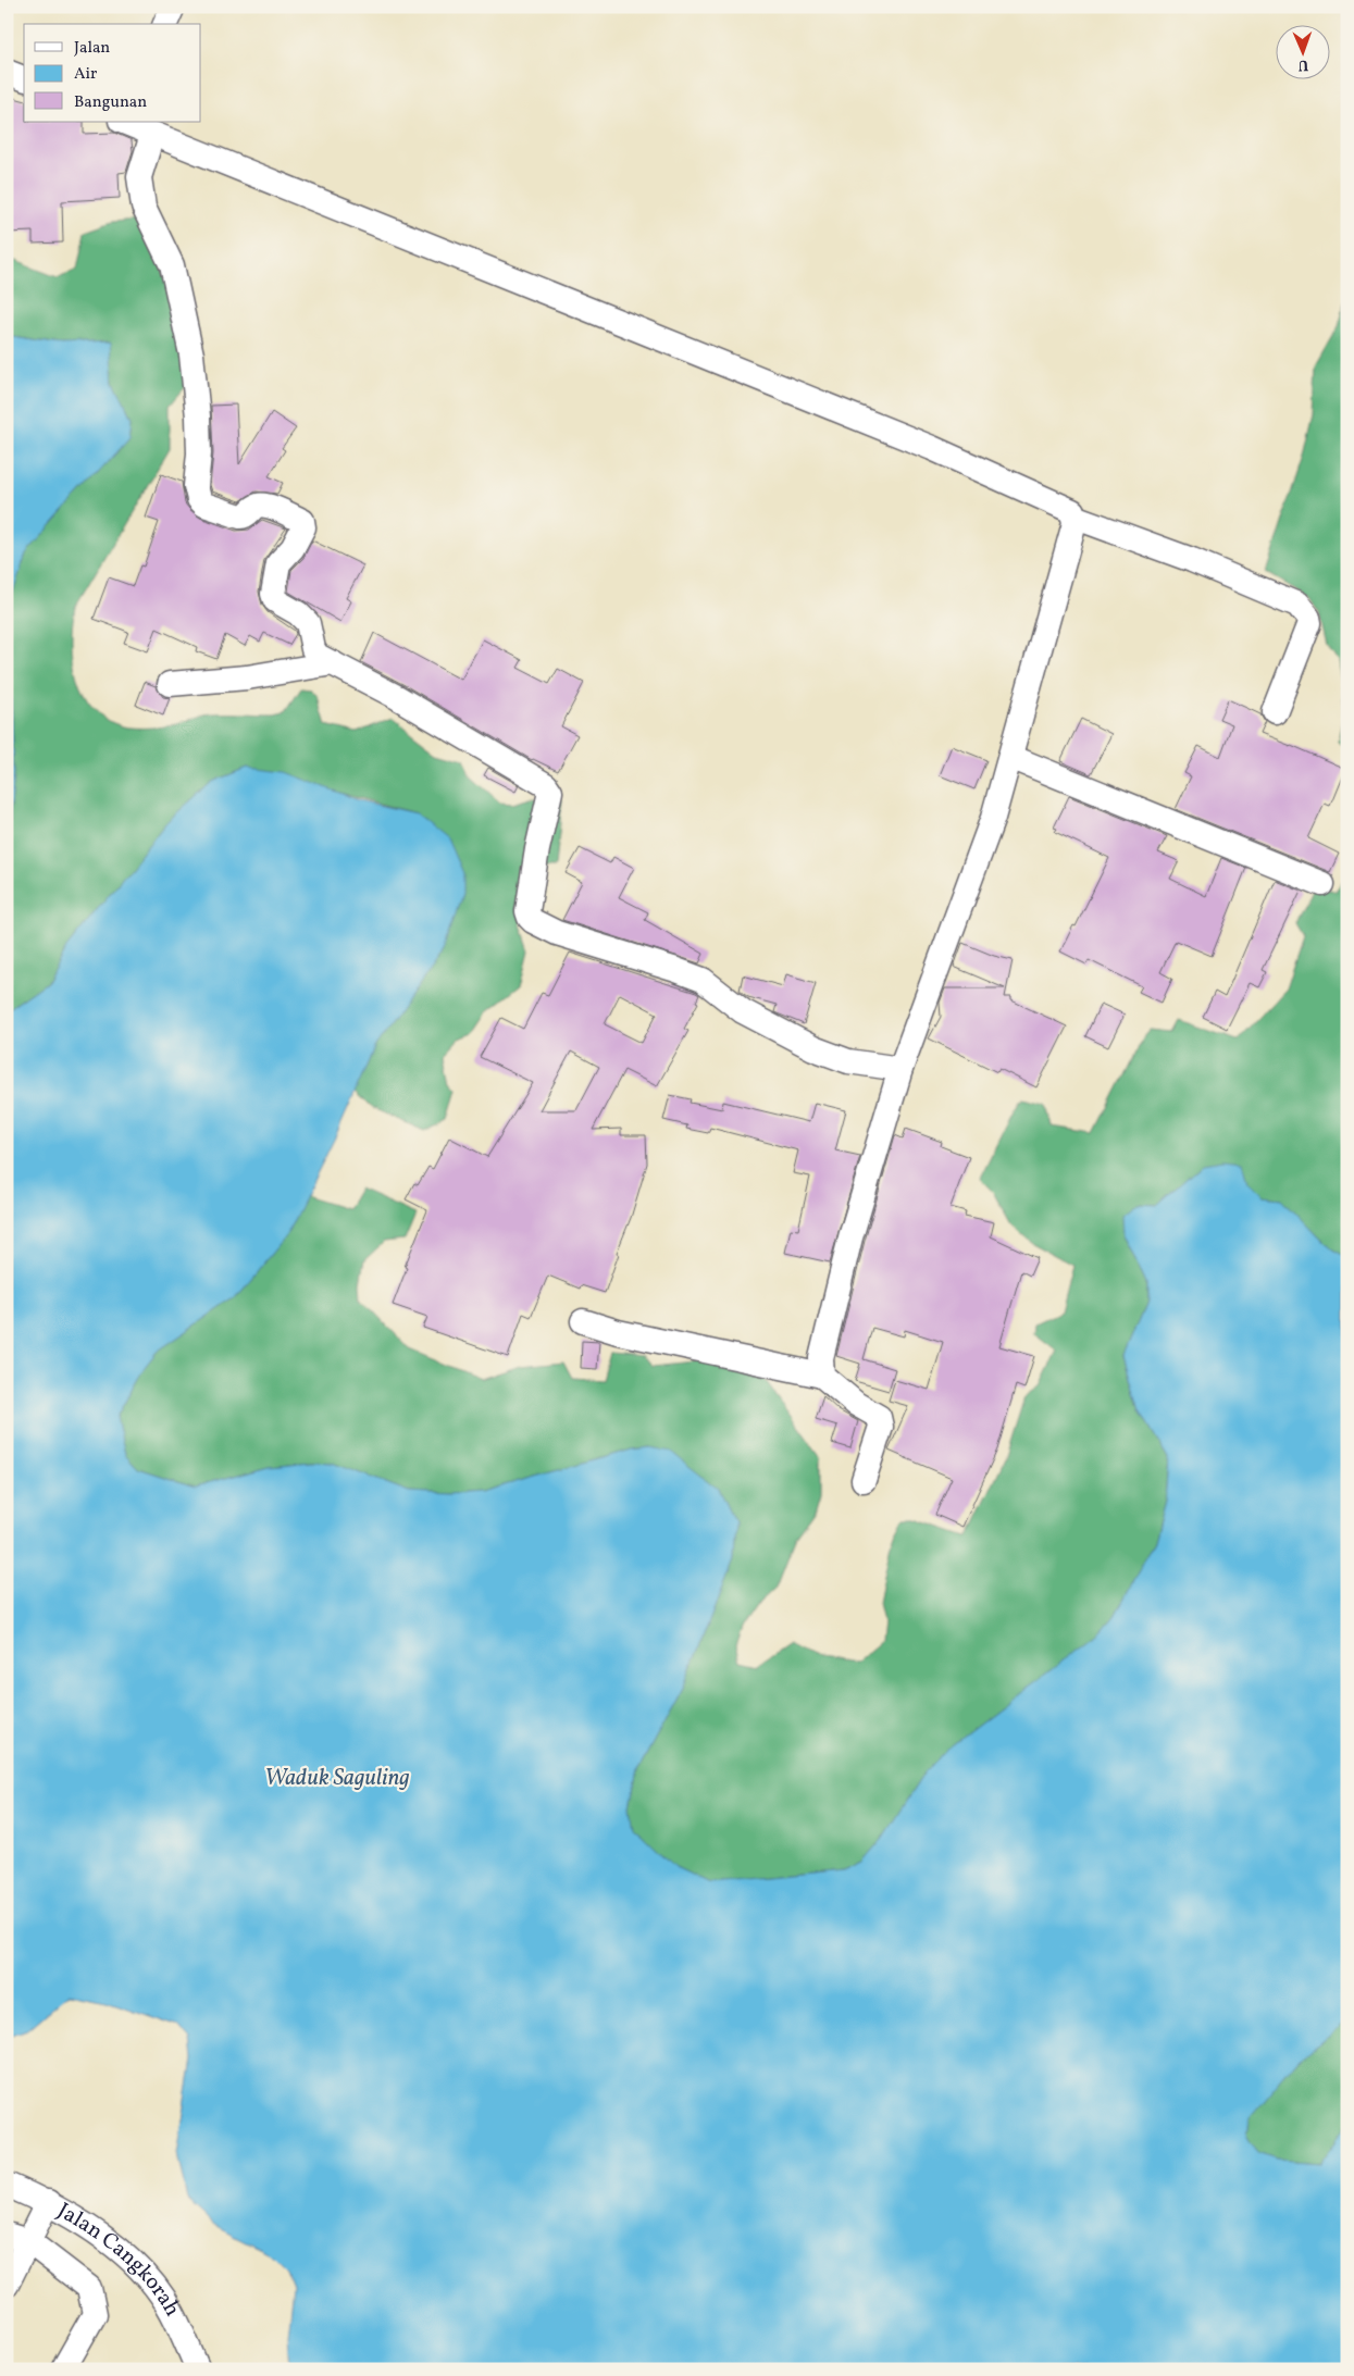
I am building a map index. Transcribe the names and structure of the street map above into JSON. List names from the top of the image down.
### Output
{
  "streets": {
    "street": ["Jalan Cangkorah"]
  },
  "water": ["Waduk Saguling"],
  "legend": ["Jalan", "Air", "Bangunan"],
  "north": "bottom"
}
